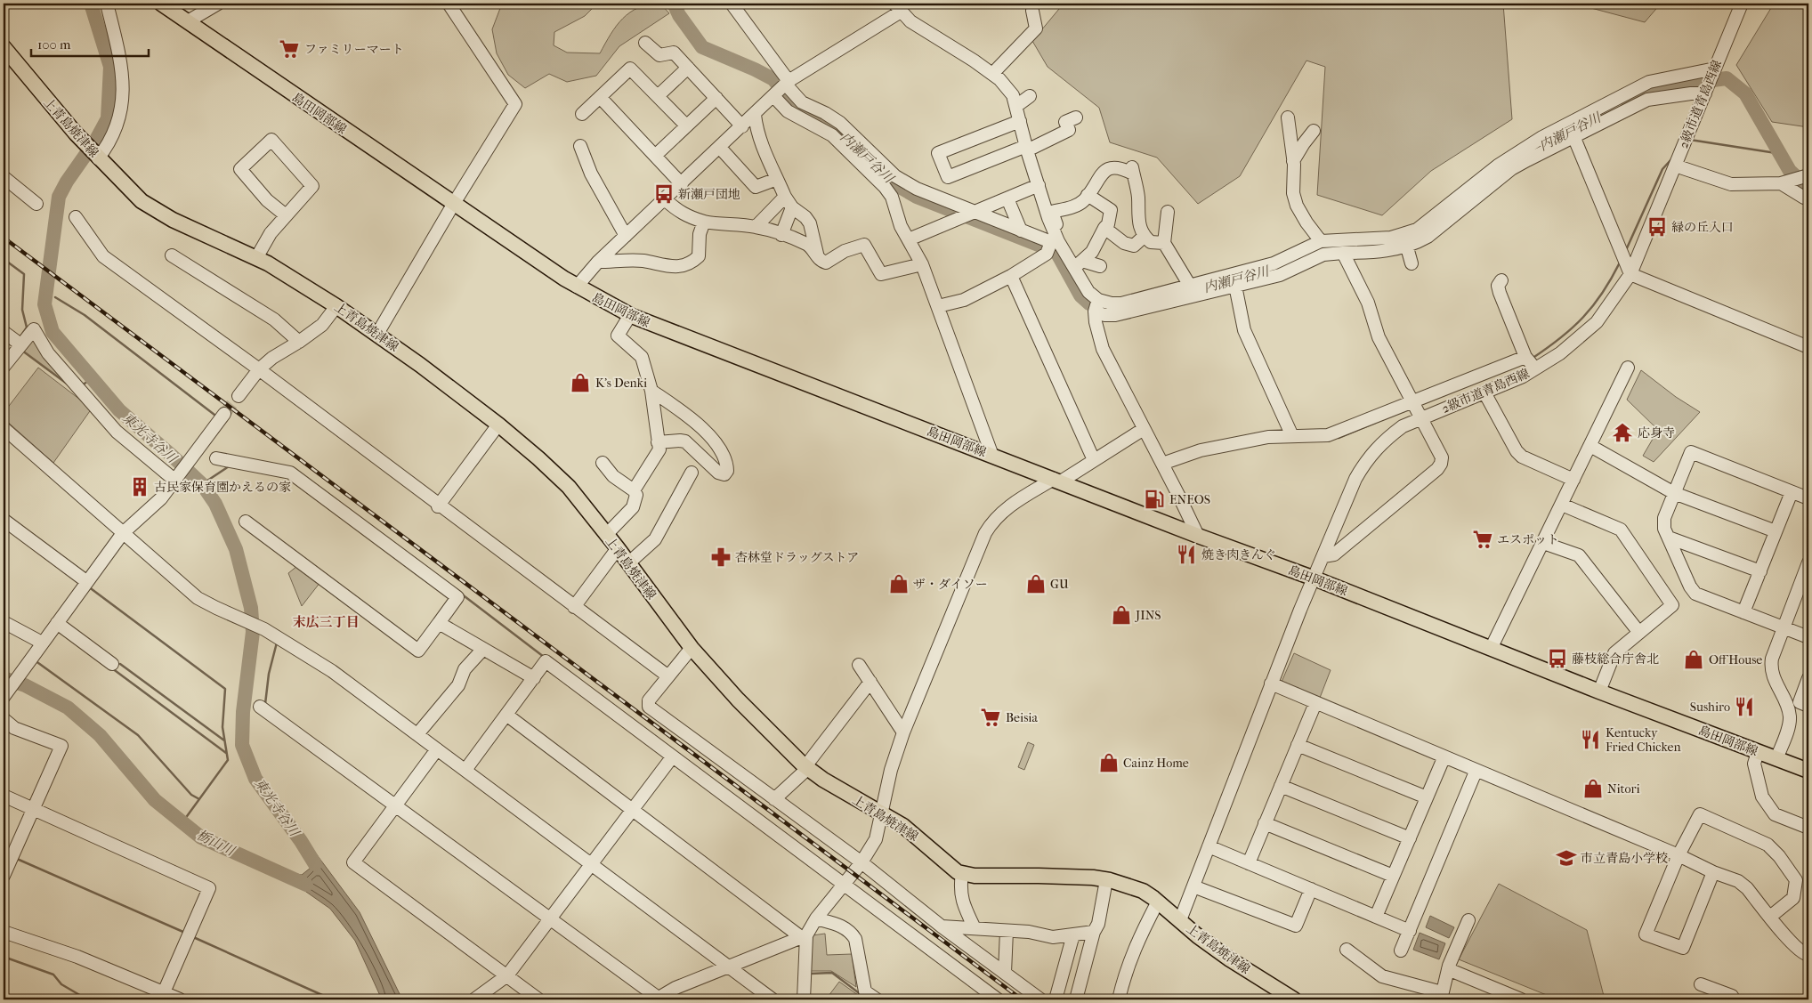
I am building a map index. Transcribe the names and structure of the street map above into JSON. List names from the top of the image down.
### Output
{
  "streets": {
    "main road": ["島田岡部線", "上青島焼津線"],
    "street": ["2級市道青島西線"]
  },
  "crossings": [
    ["2級市道青島西線", "島田岡部線"],
    ["2級市道青島西線", "上青島焼津線"]
  ],
  "districts": ["末広三丁目"],
  "water": ["内瀬戸谷川", "東光寺谷川", "栃山川"],
  "places": {
    "supermarket": ["ファミリーマート", "エスポット", "Beisia"],
    "bus stop": ["新瀬戸団地", "緑の丘入口", "藤枝総合庁舎北"],
    "shop": [
      "K's Denki",
      "ザ・ダイソー",
      "GU",
      "JINS",
      "Off House",
      "Cainz Home",
      "Nitori"
    ],
    "temple": ["応身寺"],
    "building": ["古民家保育園かえるの家"],
    "fuel station": ["ENEOS"],
    "restaurant": ["焼き肉きんぐ", "Sushiro", "Kentucky Fried Chicken"],
    "pharmacy": ["杏林堂ドラッグストア"],
    "school or university": ["市立青島小学校"]
  },
  "scale_bar": "100 m"
}
